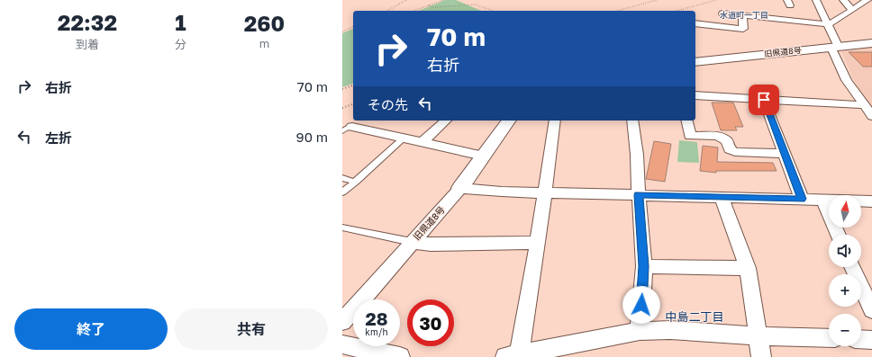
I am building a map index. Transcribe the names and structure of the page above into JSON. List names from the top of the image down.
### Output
{
  "streets": {
    "street": ["旧県道8号"]
  },
  "districts": ["水道町一丁目", "中島二丁目"],
  "north": "top",
  "page": {
    "eta": [
      "22:32",
      "到着",
      "1",
      "分",
      "260",
      "m"
    ],
    "turn": ["70 m", "右折"],
    "list": [
      {
        "name": "右折",
        "value": "70 m"
      },
      {
        "name": "左折",
        "value": "90 m"
      }
    ],
    "then": "その先",
    "map_buttons": ["+", "−"],
    "speed": "28 km/h",
    "limit": "30",
    "buttons": ["終了", "共有"]
  }
}
